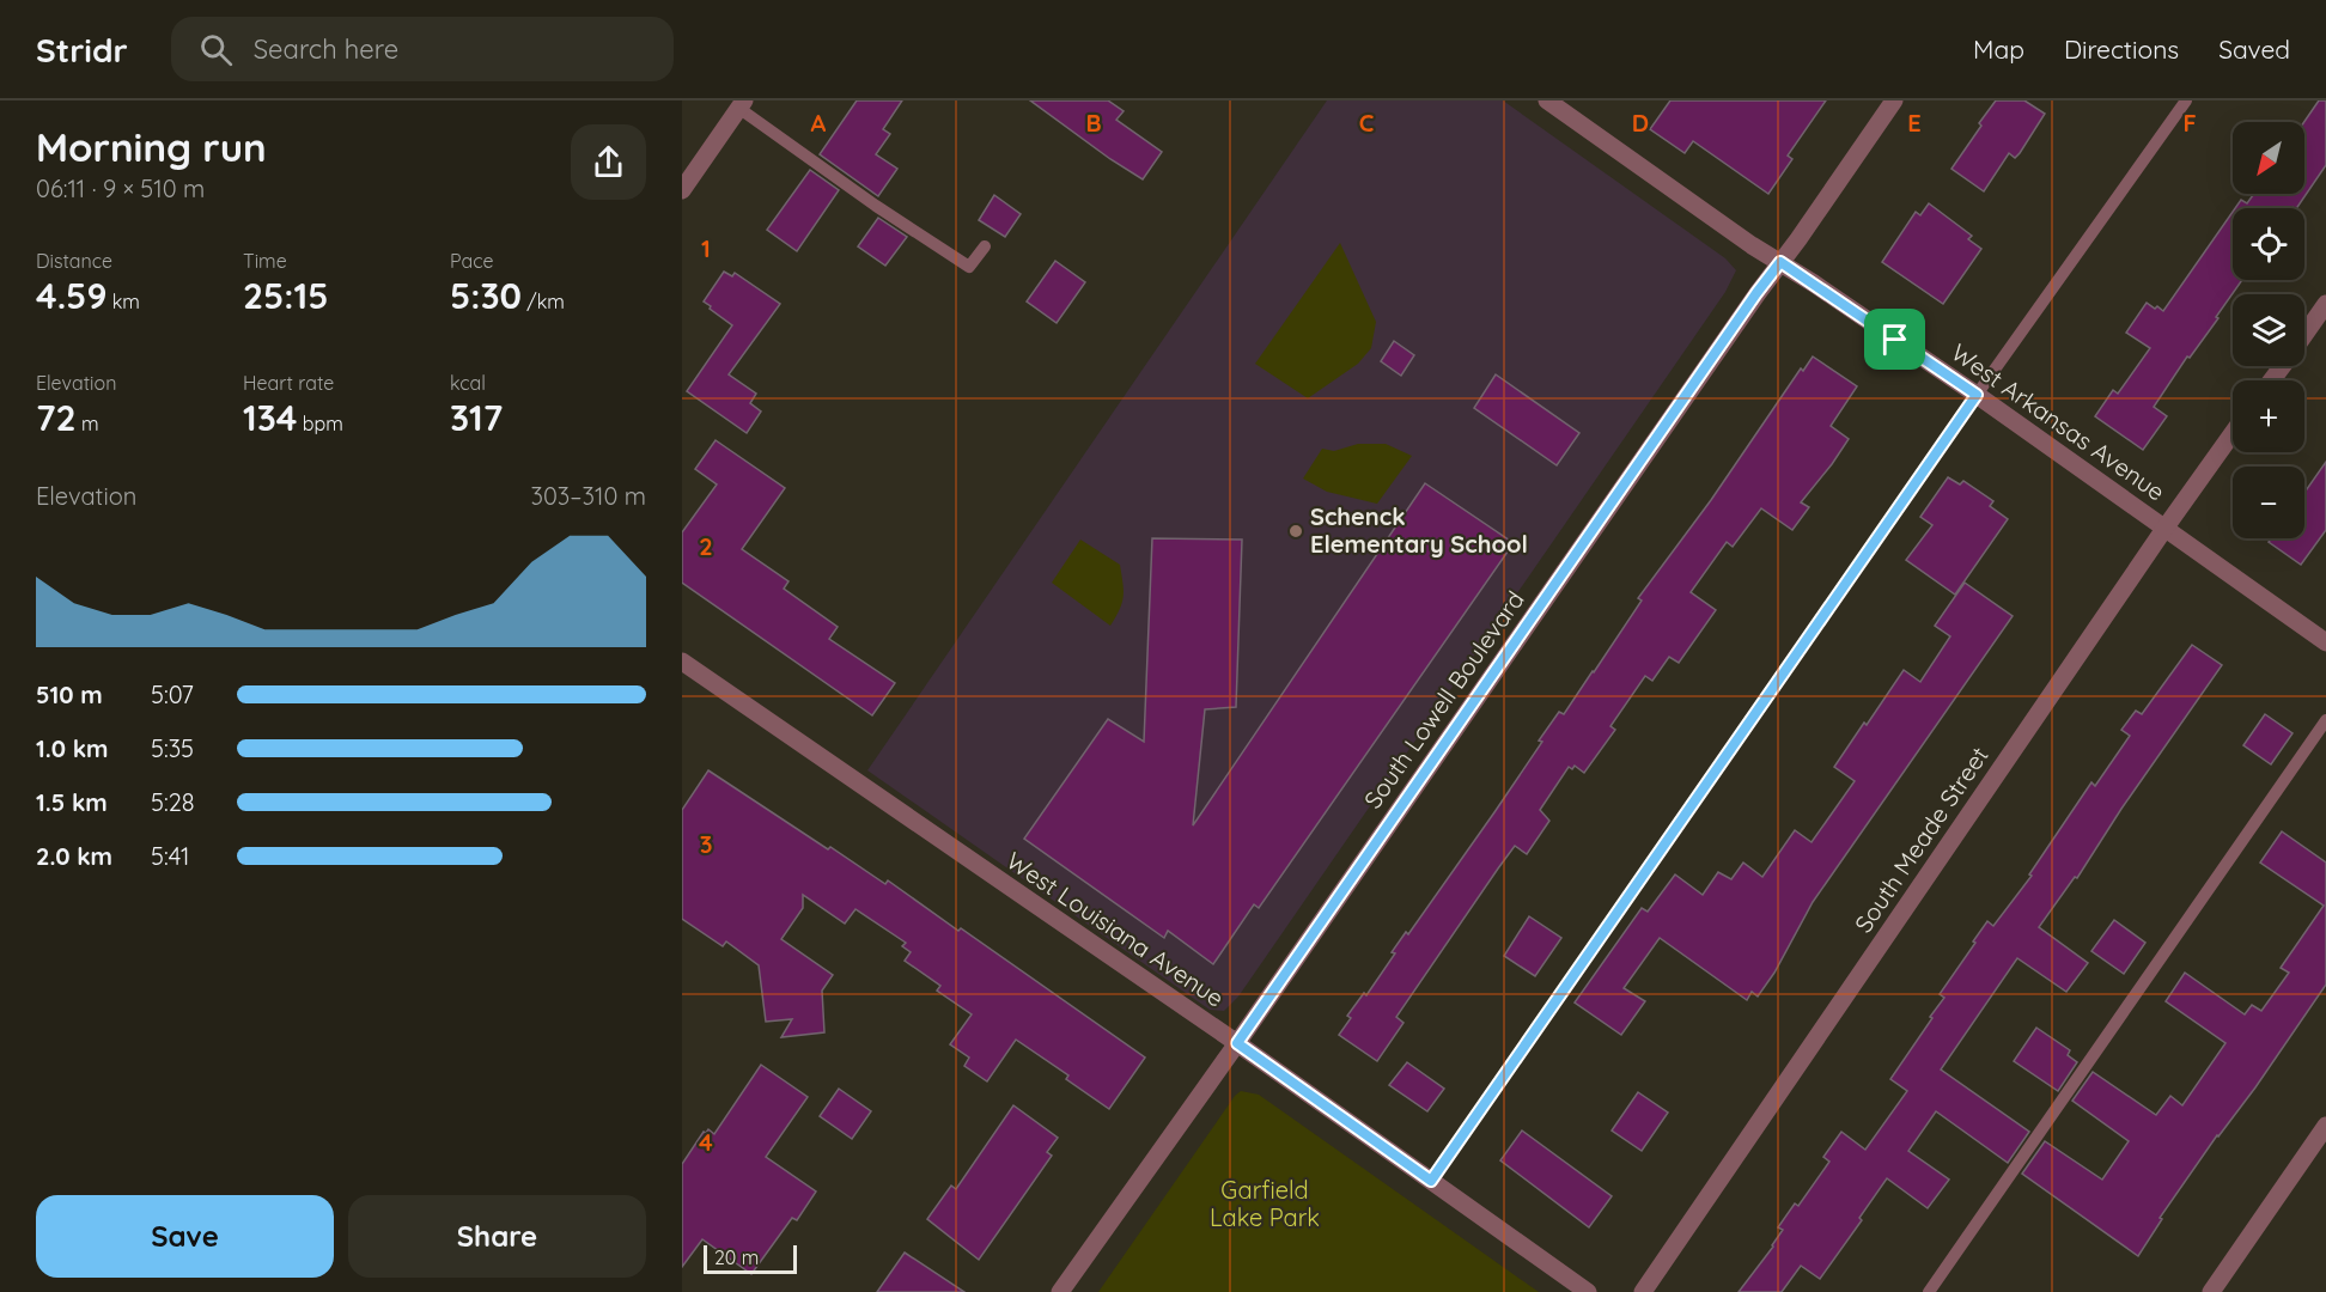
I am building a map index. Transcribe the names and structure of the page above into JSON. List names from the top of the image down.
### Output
{
  "streets": {
    "street": [
      "West Arkansas Avenue",
      "South Lowell Boulevard",
      "South Meade Street",
      "West Louisiana Avenue"
    ]
  },
  "crossings": [
    ["West Arkansas Avenue", "South Lowell Boulevard"],
    ["West Arkansas Avenue", "South Meade Street"],
    ["South Lowell Boulevard", "West Louisiana Avenue"]
  ],
  "parks": ["Garfield Lake Park"],
  "places": ["Schenck Elementary School"],
  "scale_bar": "20 m",
  "north": "bottom left",
  "page": {
    "header": "Stridr",
    "search": "Search here",
    "nav": ["Map", "Directions", "Saved"],
    "heading": ["Morning run", "06:11 · 9 × 510 m"],
    "map_buttons": ["+", "−"],
    "stats": [
      ["Distance", "4.59 km"],
      ["Time", "25:15"],
      ["Pace", "5:30 /km"],
      ["Elevation", "72 m"],
      ["Heart rate", "134 bpm"],
      ["kcal", "317"]
    ],
    "chart": ["Elevation", "303–310 m"],
    "list": [
      {
        "name": "510 m",
        "note": "5:07"
      },
      {
        "name": "1.0 km",
        "note": "5:35"
      },
      {
        "name": "1.5 km",
        "note": "5:28"
      },
      {
        "name": "2.0 km",
        "note": "5:41"
      }
    ],
    "buttons": ["Save", "Share"],
    "scale": "20 m"
  },
  "grid": {
    "columns": [
      "A",
      "B",
      "C",
      "D",
      "E",
      "F"
    ],
    "rows": [
      "1",
      "2",
      "3",
      "4"
    ]
  }
}
